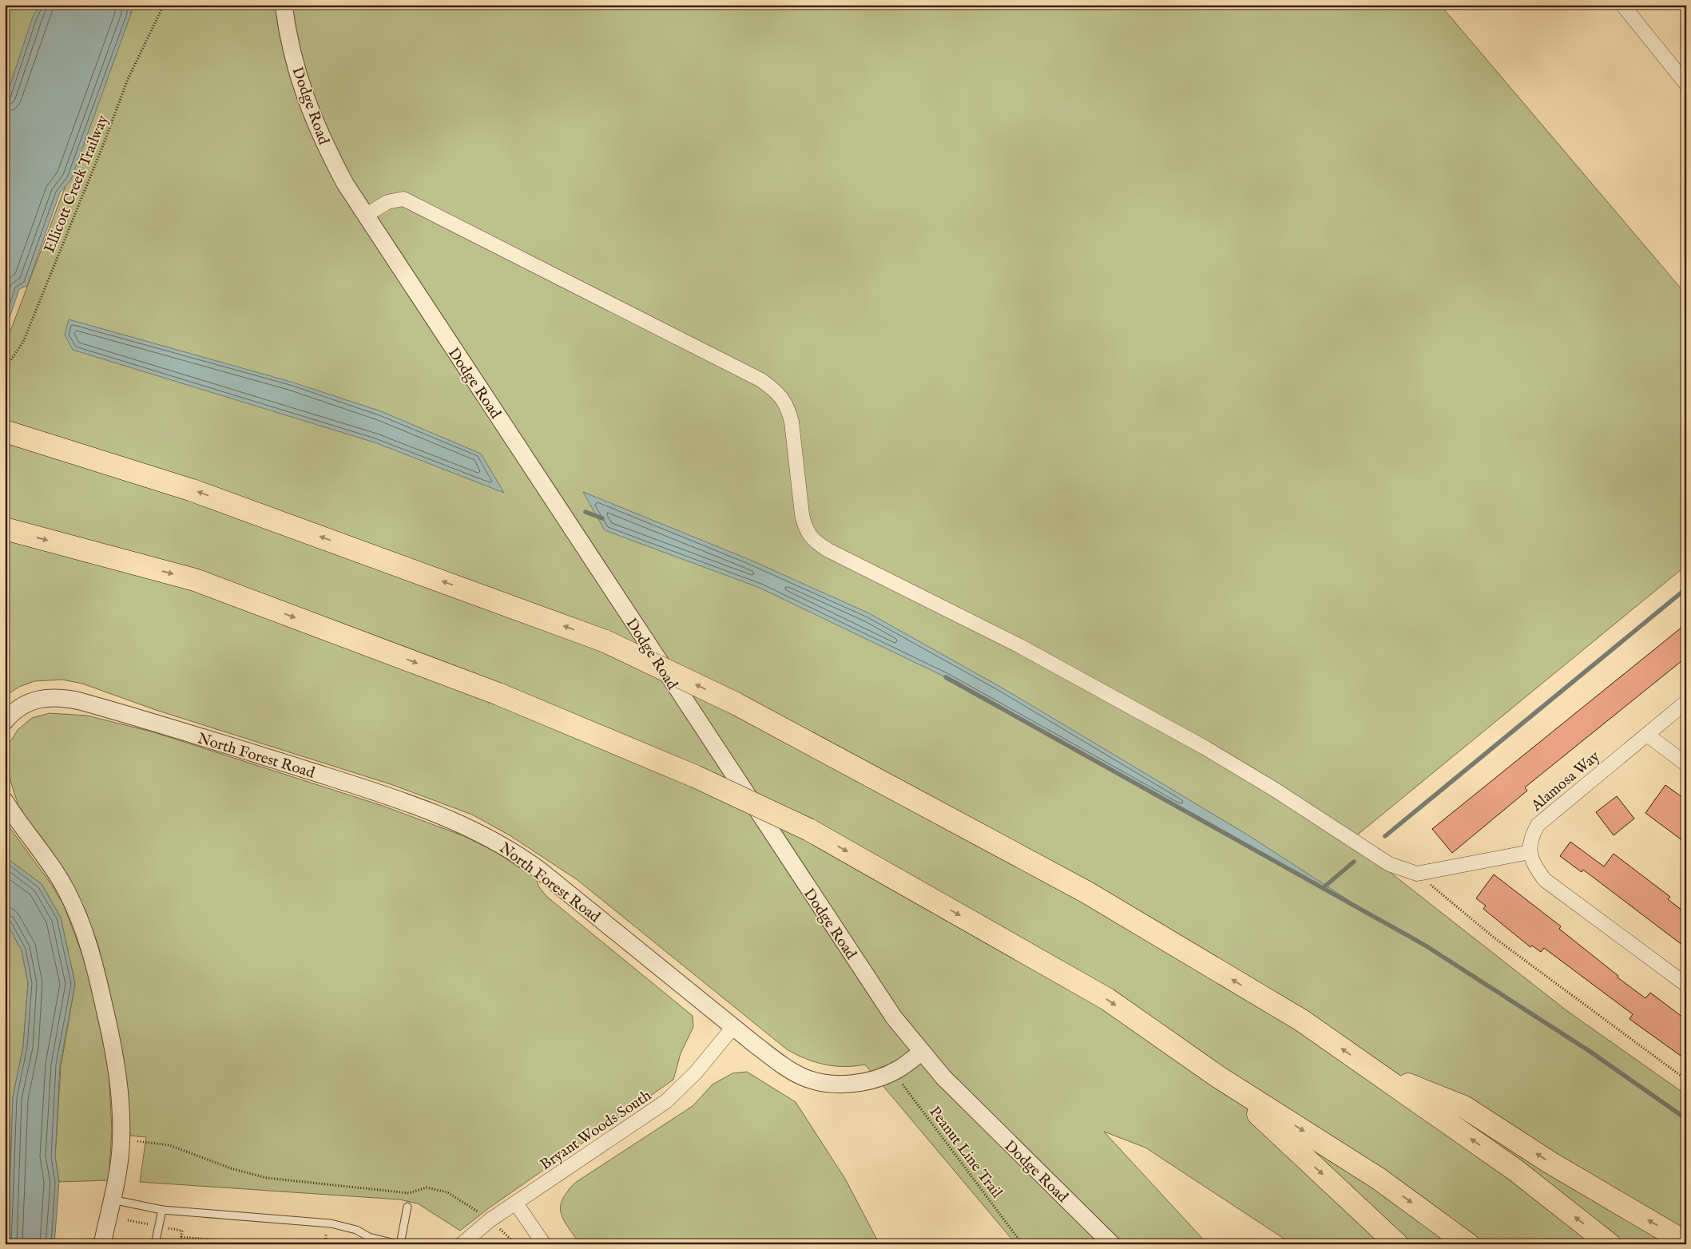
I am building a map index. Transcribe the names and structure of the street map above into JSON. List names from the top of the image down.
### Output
{
  "streets": {
    "street": [
      "Dodge Road",
      "North Forest Road",
      "Alamosa Way",
      "Bryant Woods South"
    ],
    "path": ["Ellicott Creek Trailway", "Peanut Line Trail"]
  },
  "crossings": [
    ["Dodge Road", "North Forest Road"],
    ["North Forest Road", "Bryant Woods South"],
    ["North Forest Road", "Peanut Line Trail"]
  ]
}
